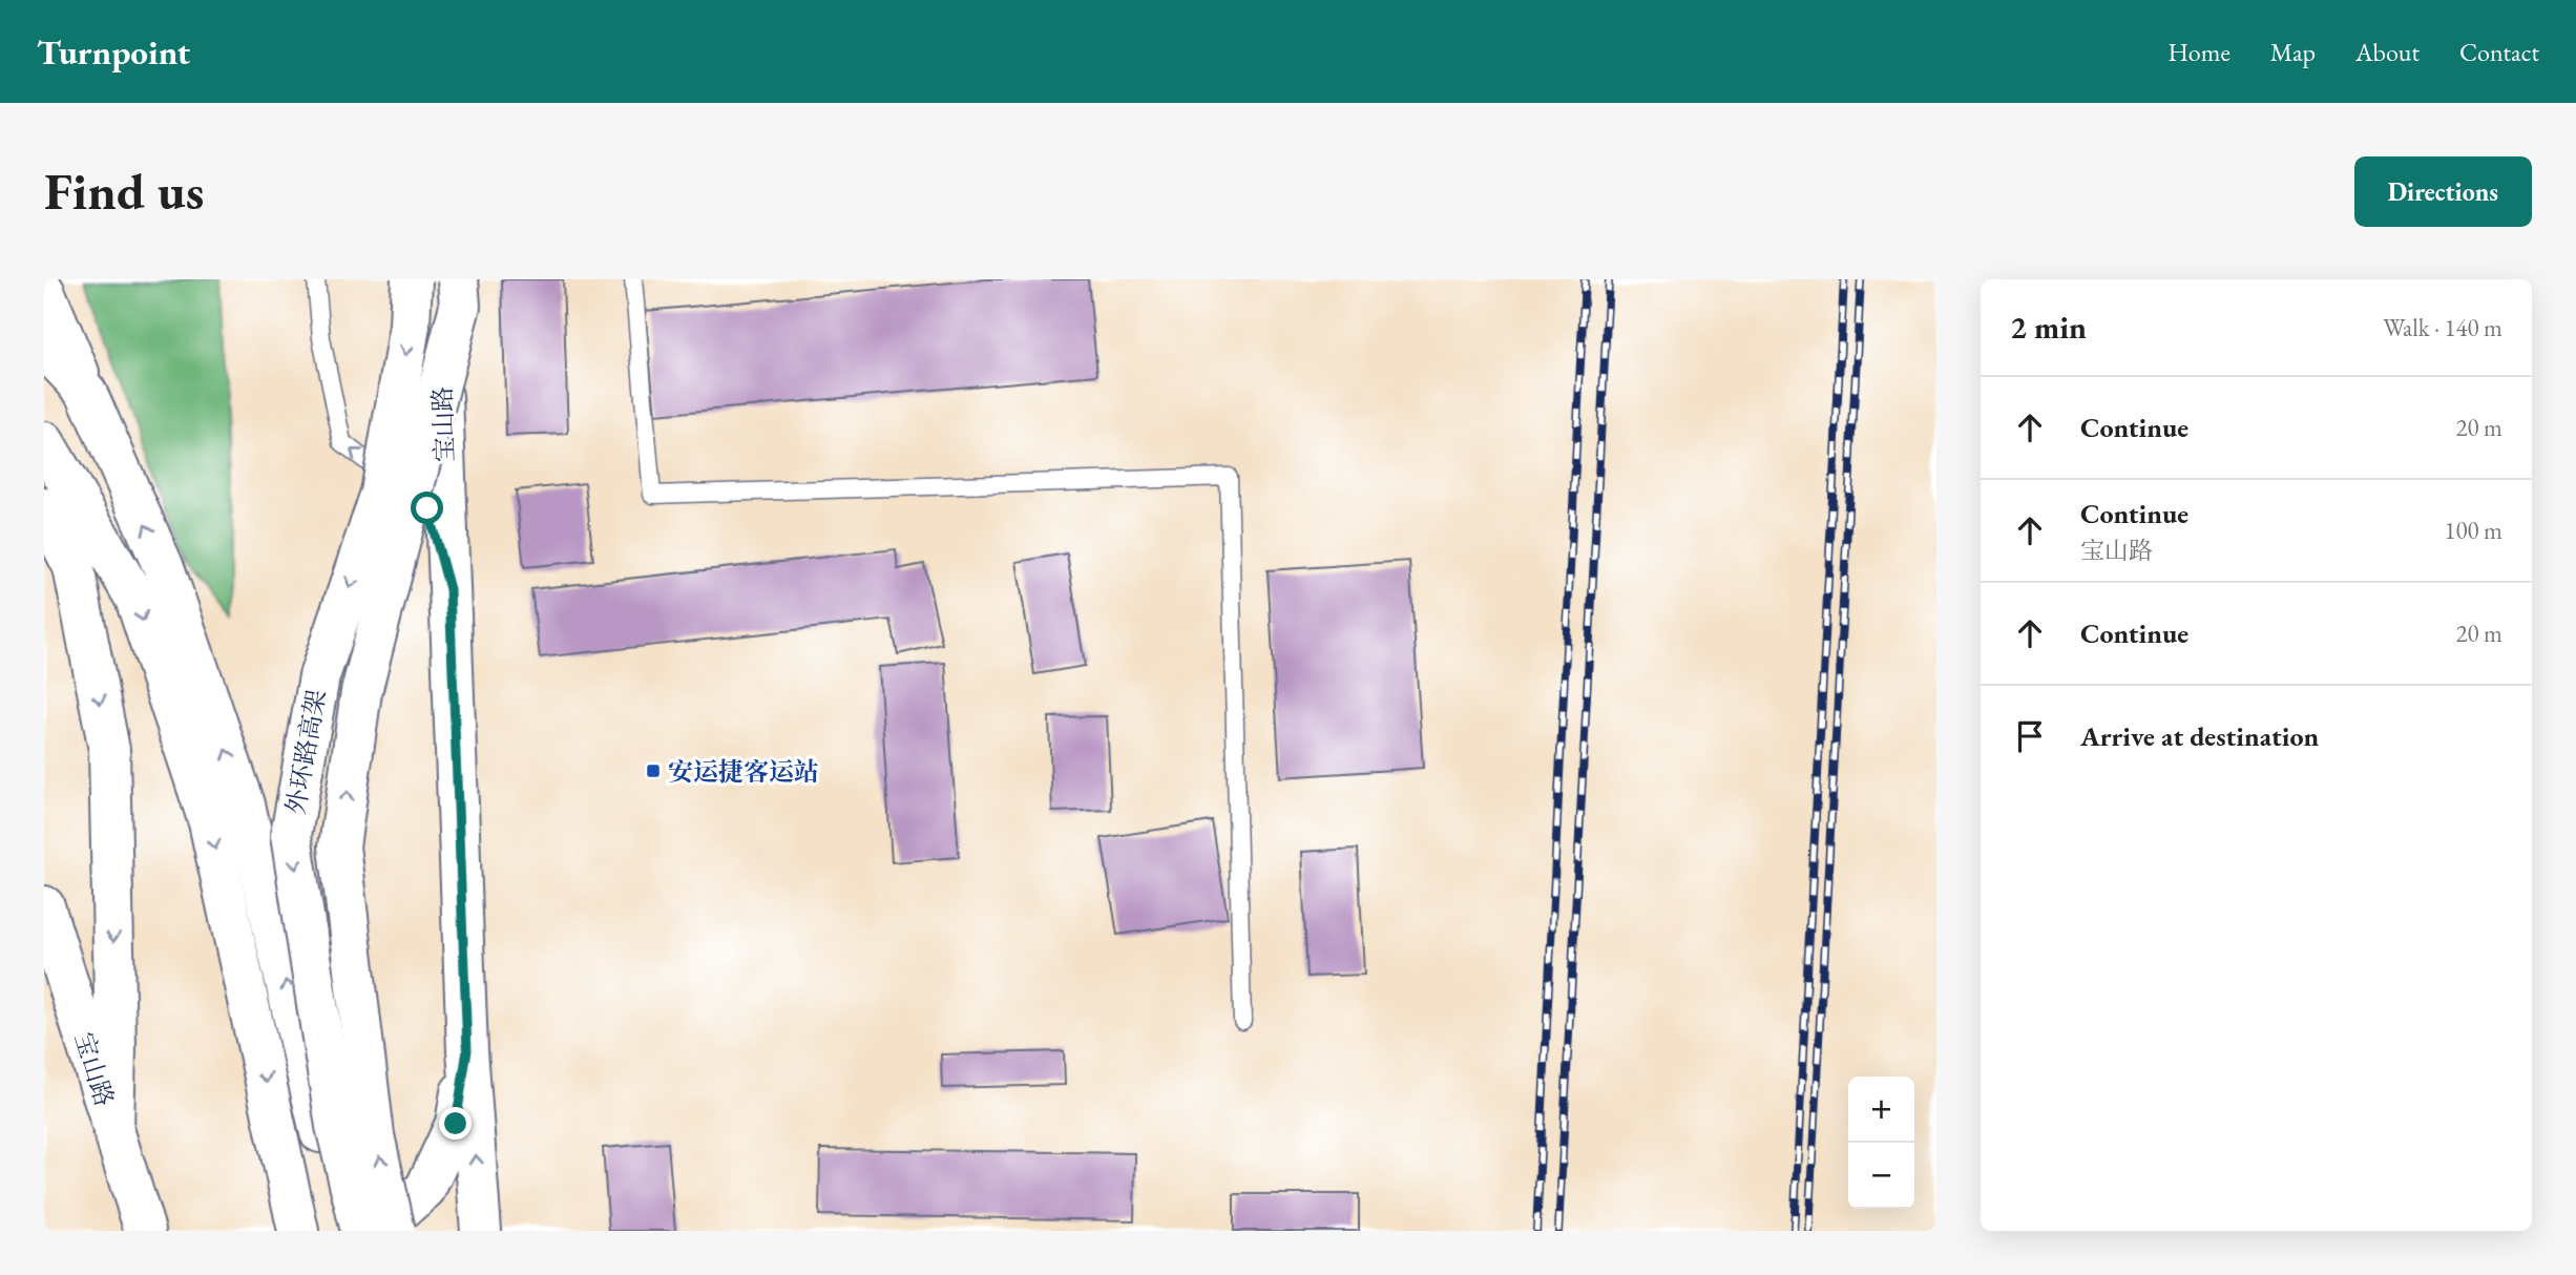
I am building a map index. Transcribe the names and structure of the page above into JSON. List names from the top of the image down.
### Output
{
  "streets": {
    "main road": ["宝山路", "外环路高架"]
  },
  "places": {
    "transit": ["安运捷客运站"]
  },
  "page": {
    "header": "Turnpoint",
    "nav": [
      "Home",
      "Map",
      "About",
      "Contact"
    ],
    "buttons": "Directions",
    "title": "Find us",
    "heading": ["2 min", "Walk · 140 m"],
    "list": [
      ["Continue", "20 m"],
      ["Continue", "宝山路", "100 m"],
      ["Continue", "20 m"],
      "Arrive at destination"
    ],
    "map_buttons": ["+", "−"]
  }
}
